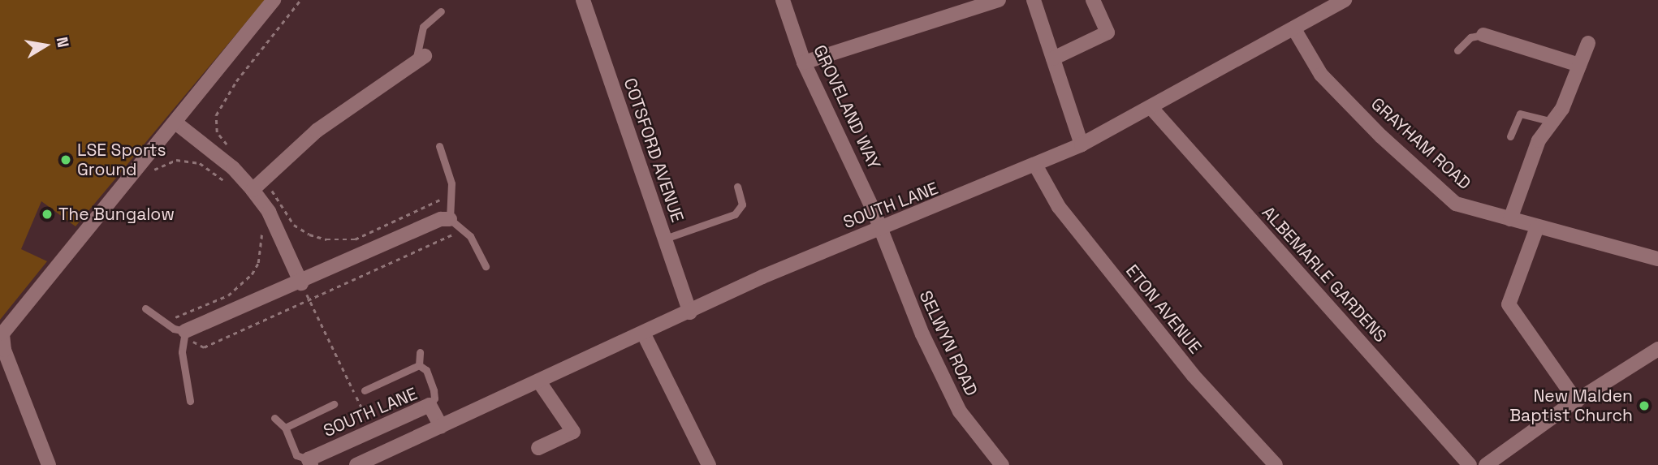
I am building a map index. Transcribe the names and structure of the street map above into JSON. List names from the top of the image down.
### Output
{
  "streets": {
    "street": [
      "GROVELAND WAY",
      "GRAYHAM ROAD",
      "COTSFORD AVENUE",
      "SOUTH LANE",
      "ALBEMARLE GARDENS",
      "ETON AVENUE",
      "SELWYN ROAD"
    ]
  },
  "crossings": [
    ["GROVELAND WAY", "SOUTH LANE"],
    ["GROVELAND WAY", "SELWYN ROAD"],
    ["GRAYHAM ROAD", "SOUTH LANE"],
    ["COTSFORD AVENUE", "SOUTH LANE"],
    ["SOUTH LANE", "ALBEMARLE GARDENS"],
    ["SOUTH LANE", "ETON AVENUE"],
    ["SOUTH LANE", "SELWYN ROAD"]
  ],
  "places": ["LSE Sports Ground", "The Bungalow", "New Malden Baptist Church"],
  "north": "right"
}
